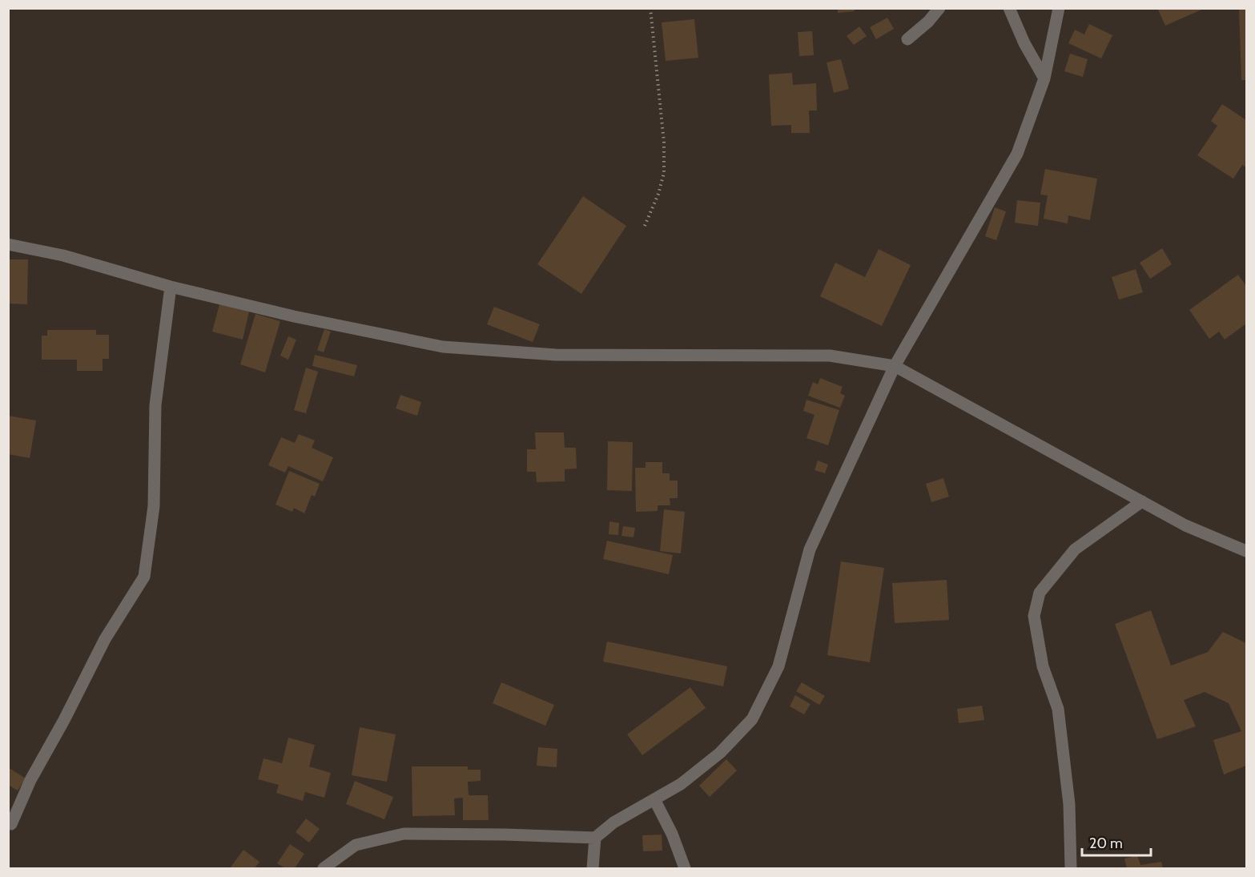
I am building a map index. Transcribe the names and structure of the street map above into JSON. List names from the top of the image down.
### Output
{
  "scale_bar": "20 m"
}
